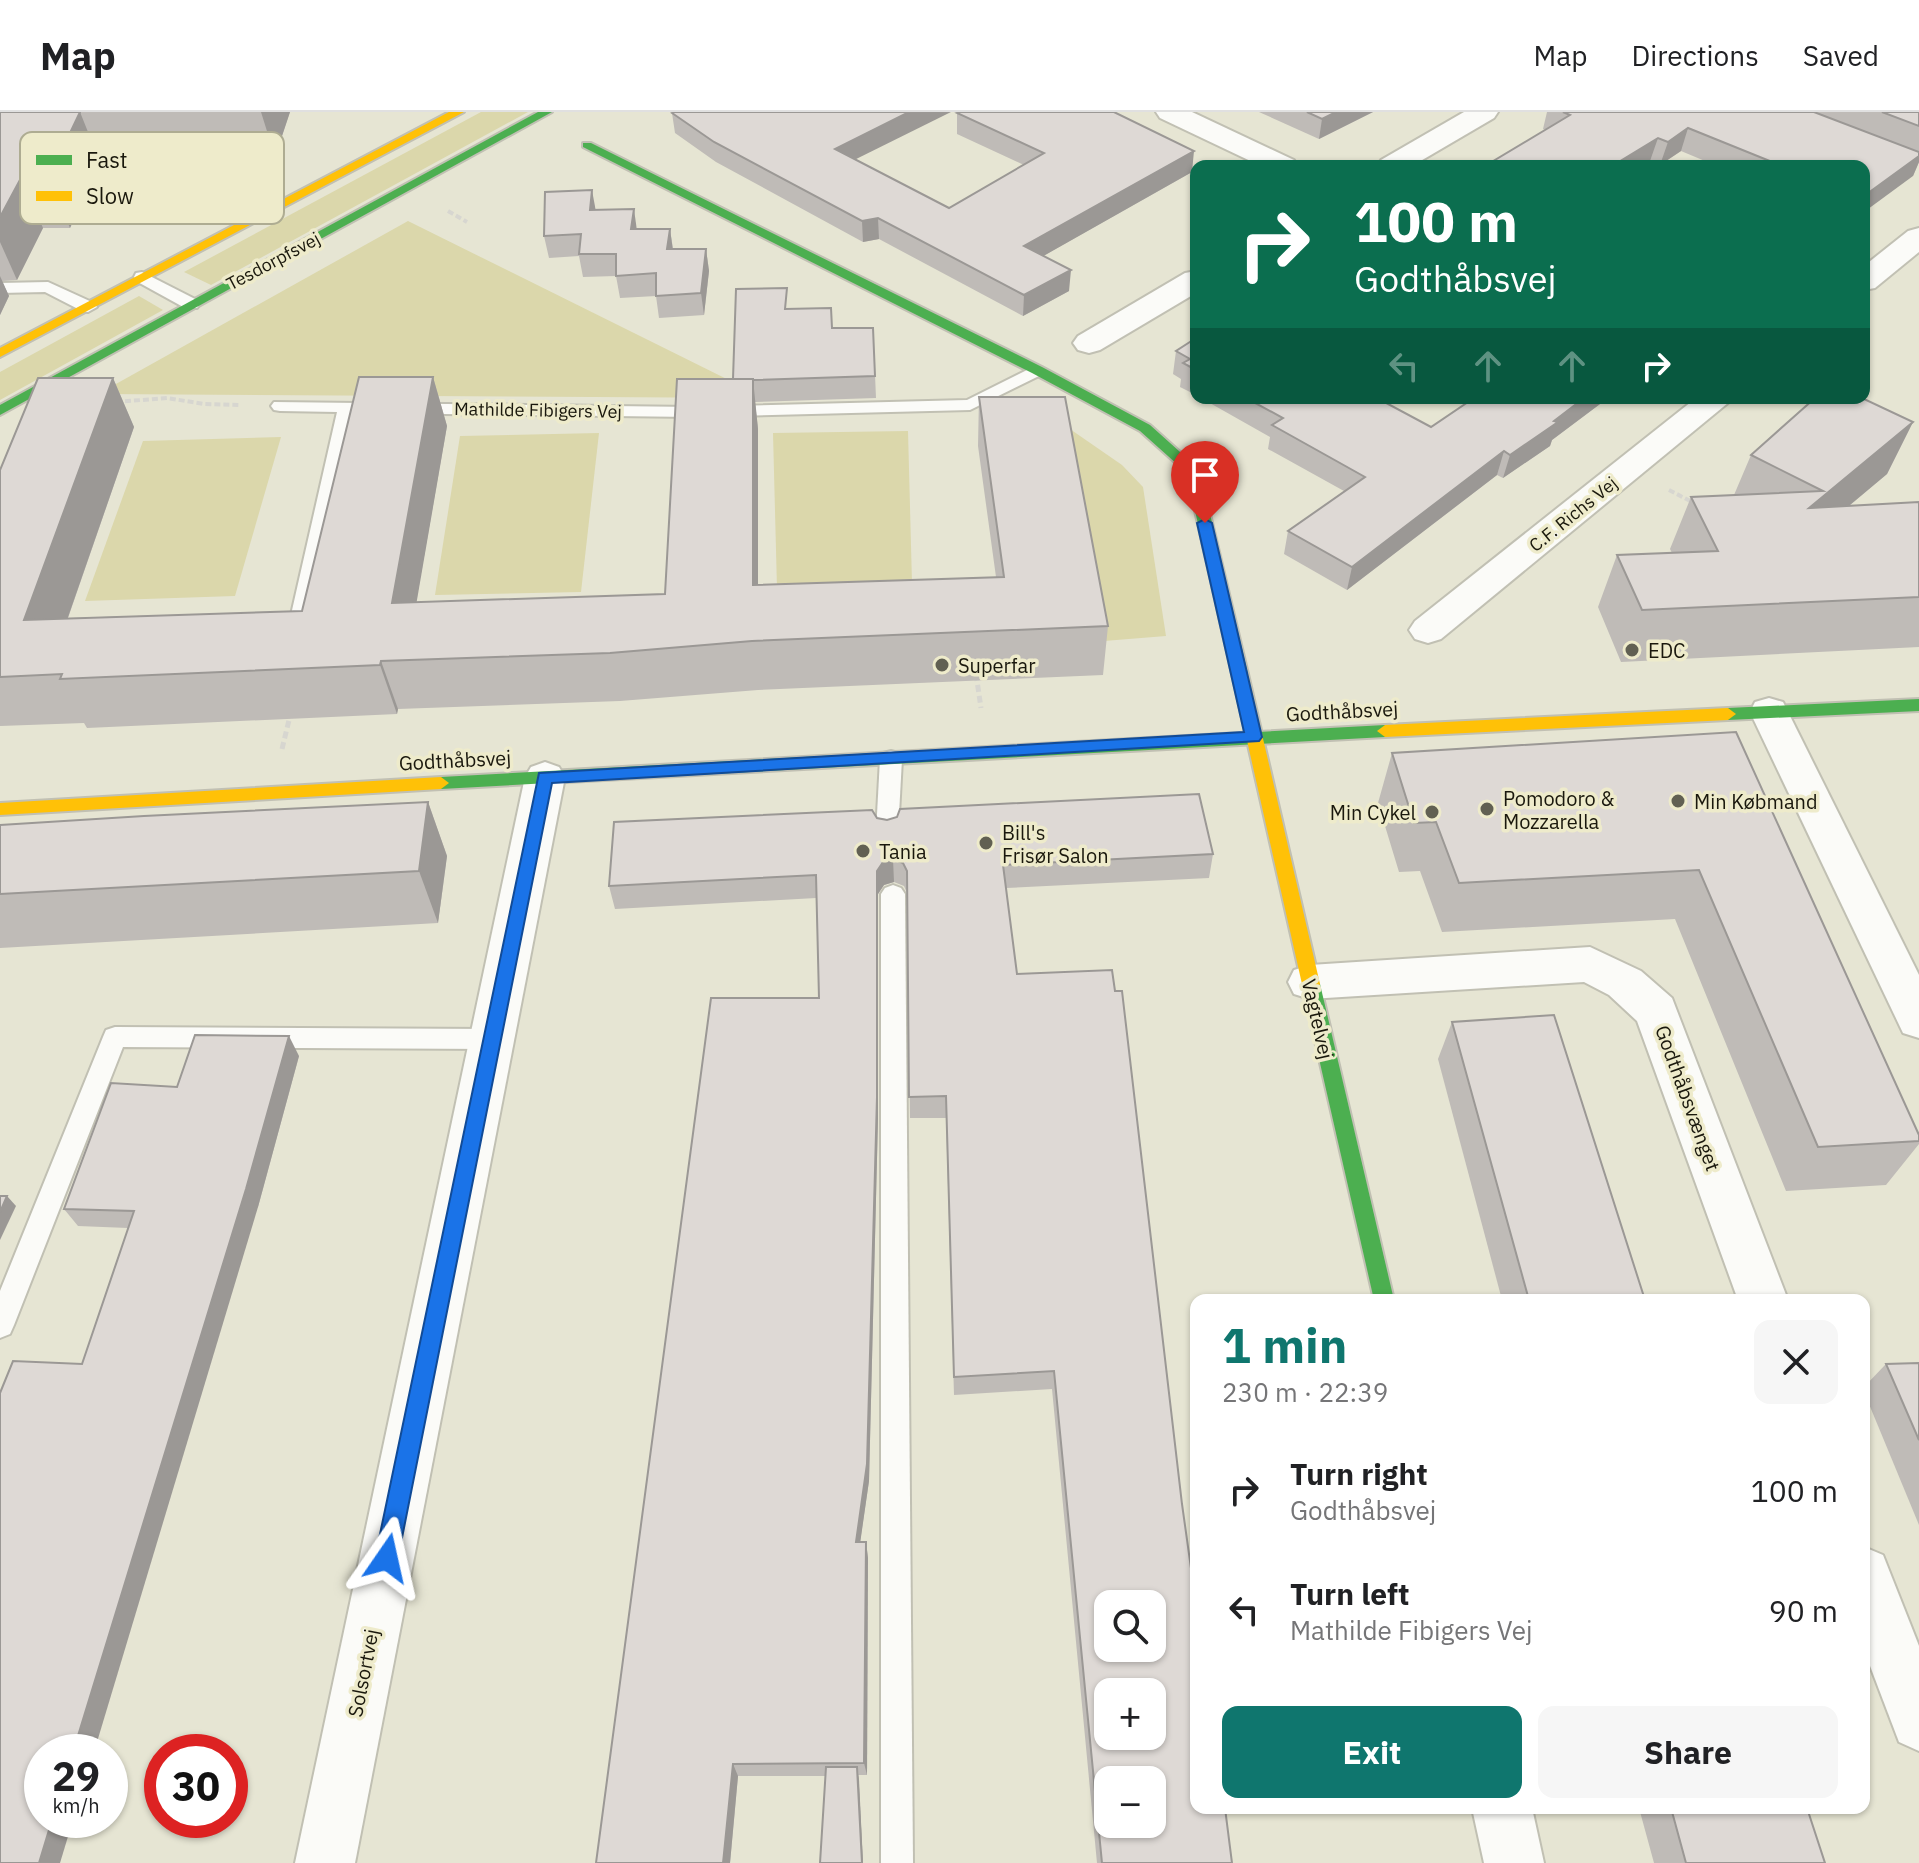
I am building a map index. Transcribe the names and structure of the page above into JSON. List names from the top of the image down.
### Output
{
  "streets": {
    "street": [
      "Tesdorpfsvej",
      "C.F. Richs Vej",
      "Godthåbsvej",
      "Vagtelvej",
      "Godthåbsvænget",
      "Solsortvej"
    ],
    "lane": ["Mathilde Fibigers Vej"]
  },
  "crossings": [
    ["Godthåbsvej", "Vagtelvej"],
    ["Godthåbsvej", "Solsortvej"],
    ["Vagtelvej", "Godthåbsvænget"]
  ],
  "places": [
    "EDC",
    "Superfar",
    "Min Købmand",
    "Pomodoro & Mozzarella",
    "Min Cykel",
    "Bill's Frisør Salon",
    "Tania"
  ],
  "legend": ["Fast", "Slow"],
  "page": {
    "header": "Map",
    "nav": ["Map", "Directions", "Saved"],
    "turn": ["100 m", "Godthåbsvej"],
    "heading": ["1 min", "230 m · 22:39"],
    "list": [
      {
        "name": "Turn right",
        "note": "Godthåbsvej",
        "value": "100 m"
      },
      {
        "name": "Turn left",
        "note": "Mathilde Fibigers Vej",
        "value": "90 m"
      }
    ],
    "map_buttons": ["+", "−"],
    "buttons": ["Exit", "Share"],
    "speed": "29 km/h",
    "limit": "30"
  }
}
